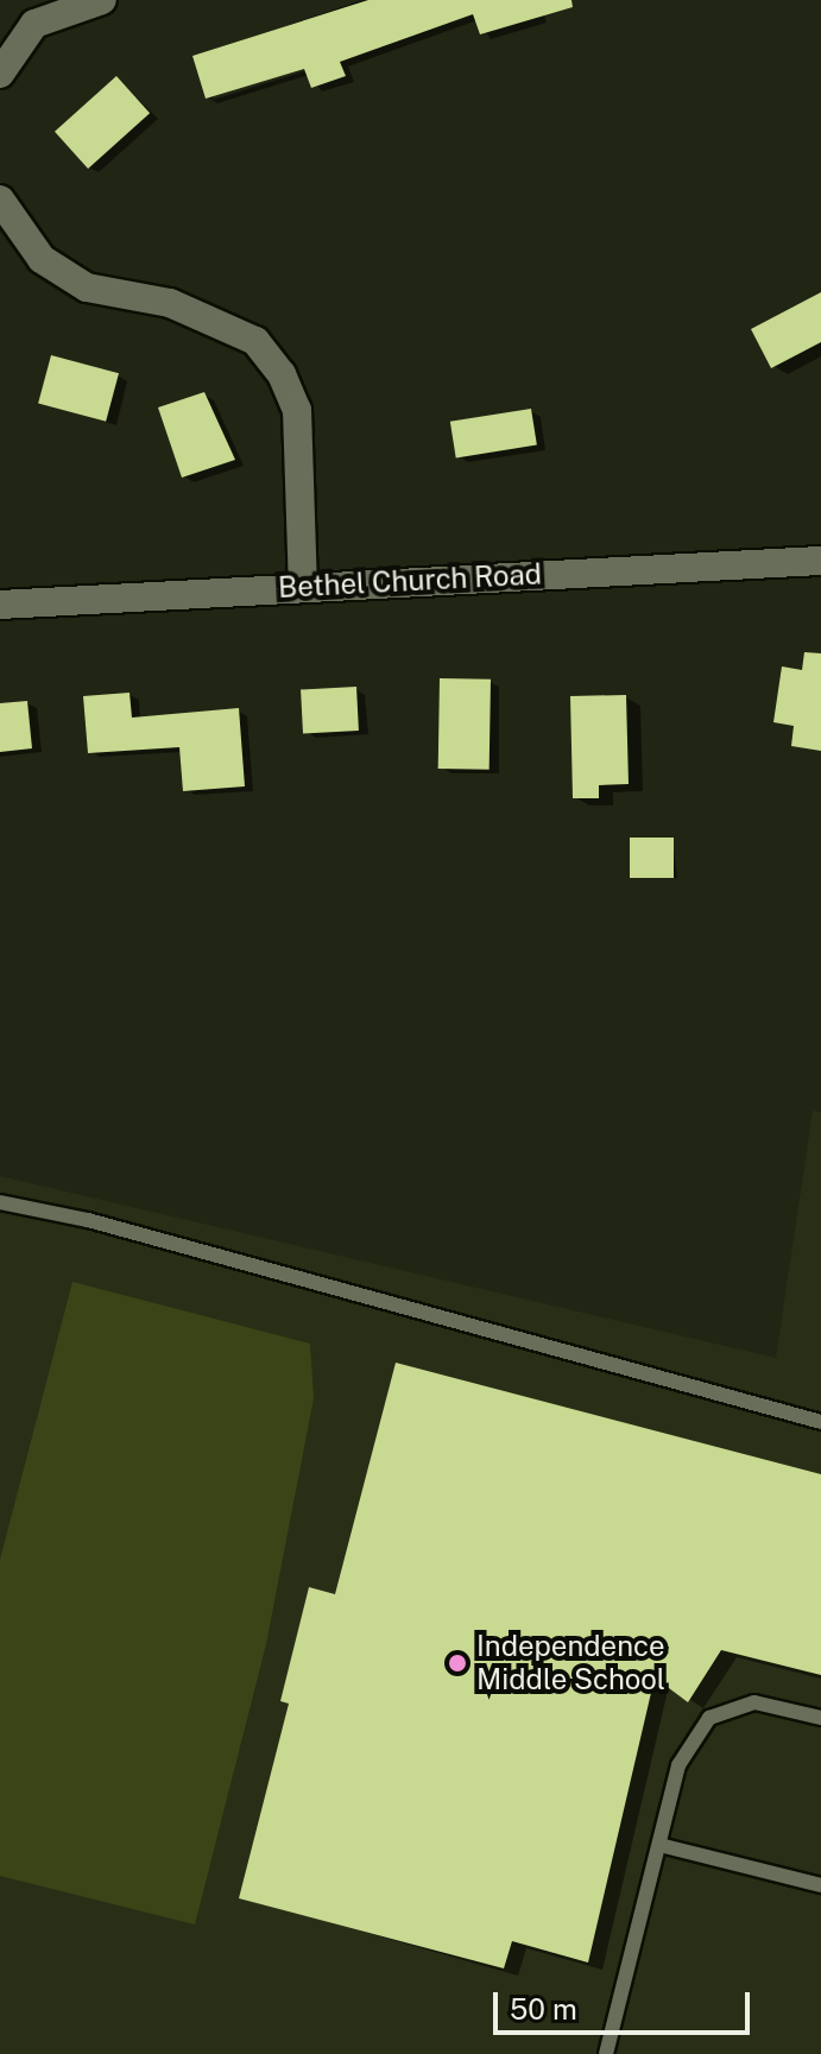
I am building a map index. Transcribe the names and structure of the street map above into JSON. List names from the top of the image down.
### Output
{
  "streets": {
    "street": ["Bethel Church Road"]
  },
  "places": ["Independence Middle School"],
  "scale_bar": "50 m"
}
